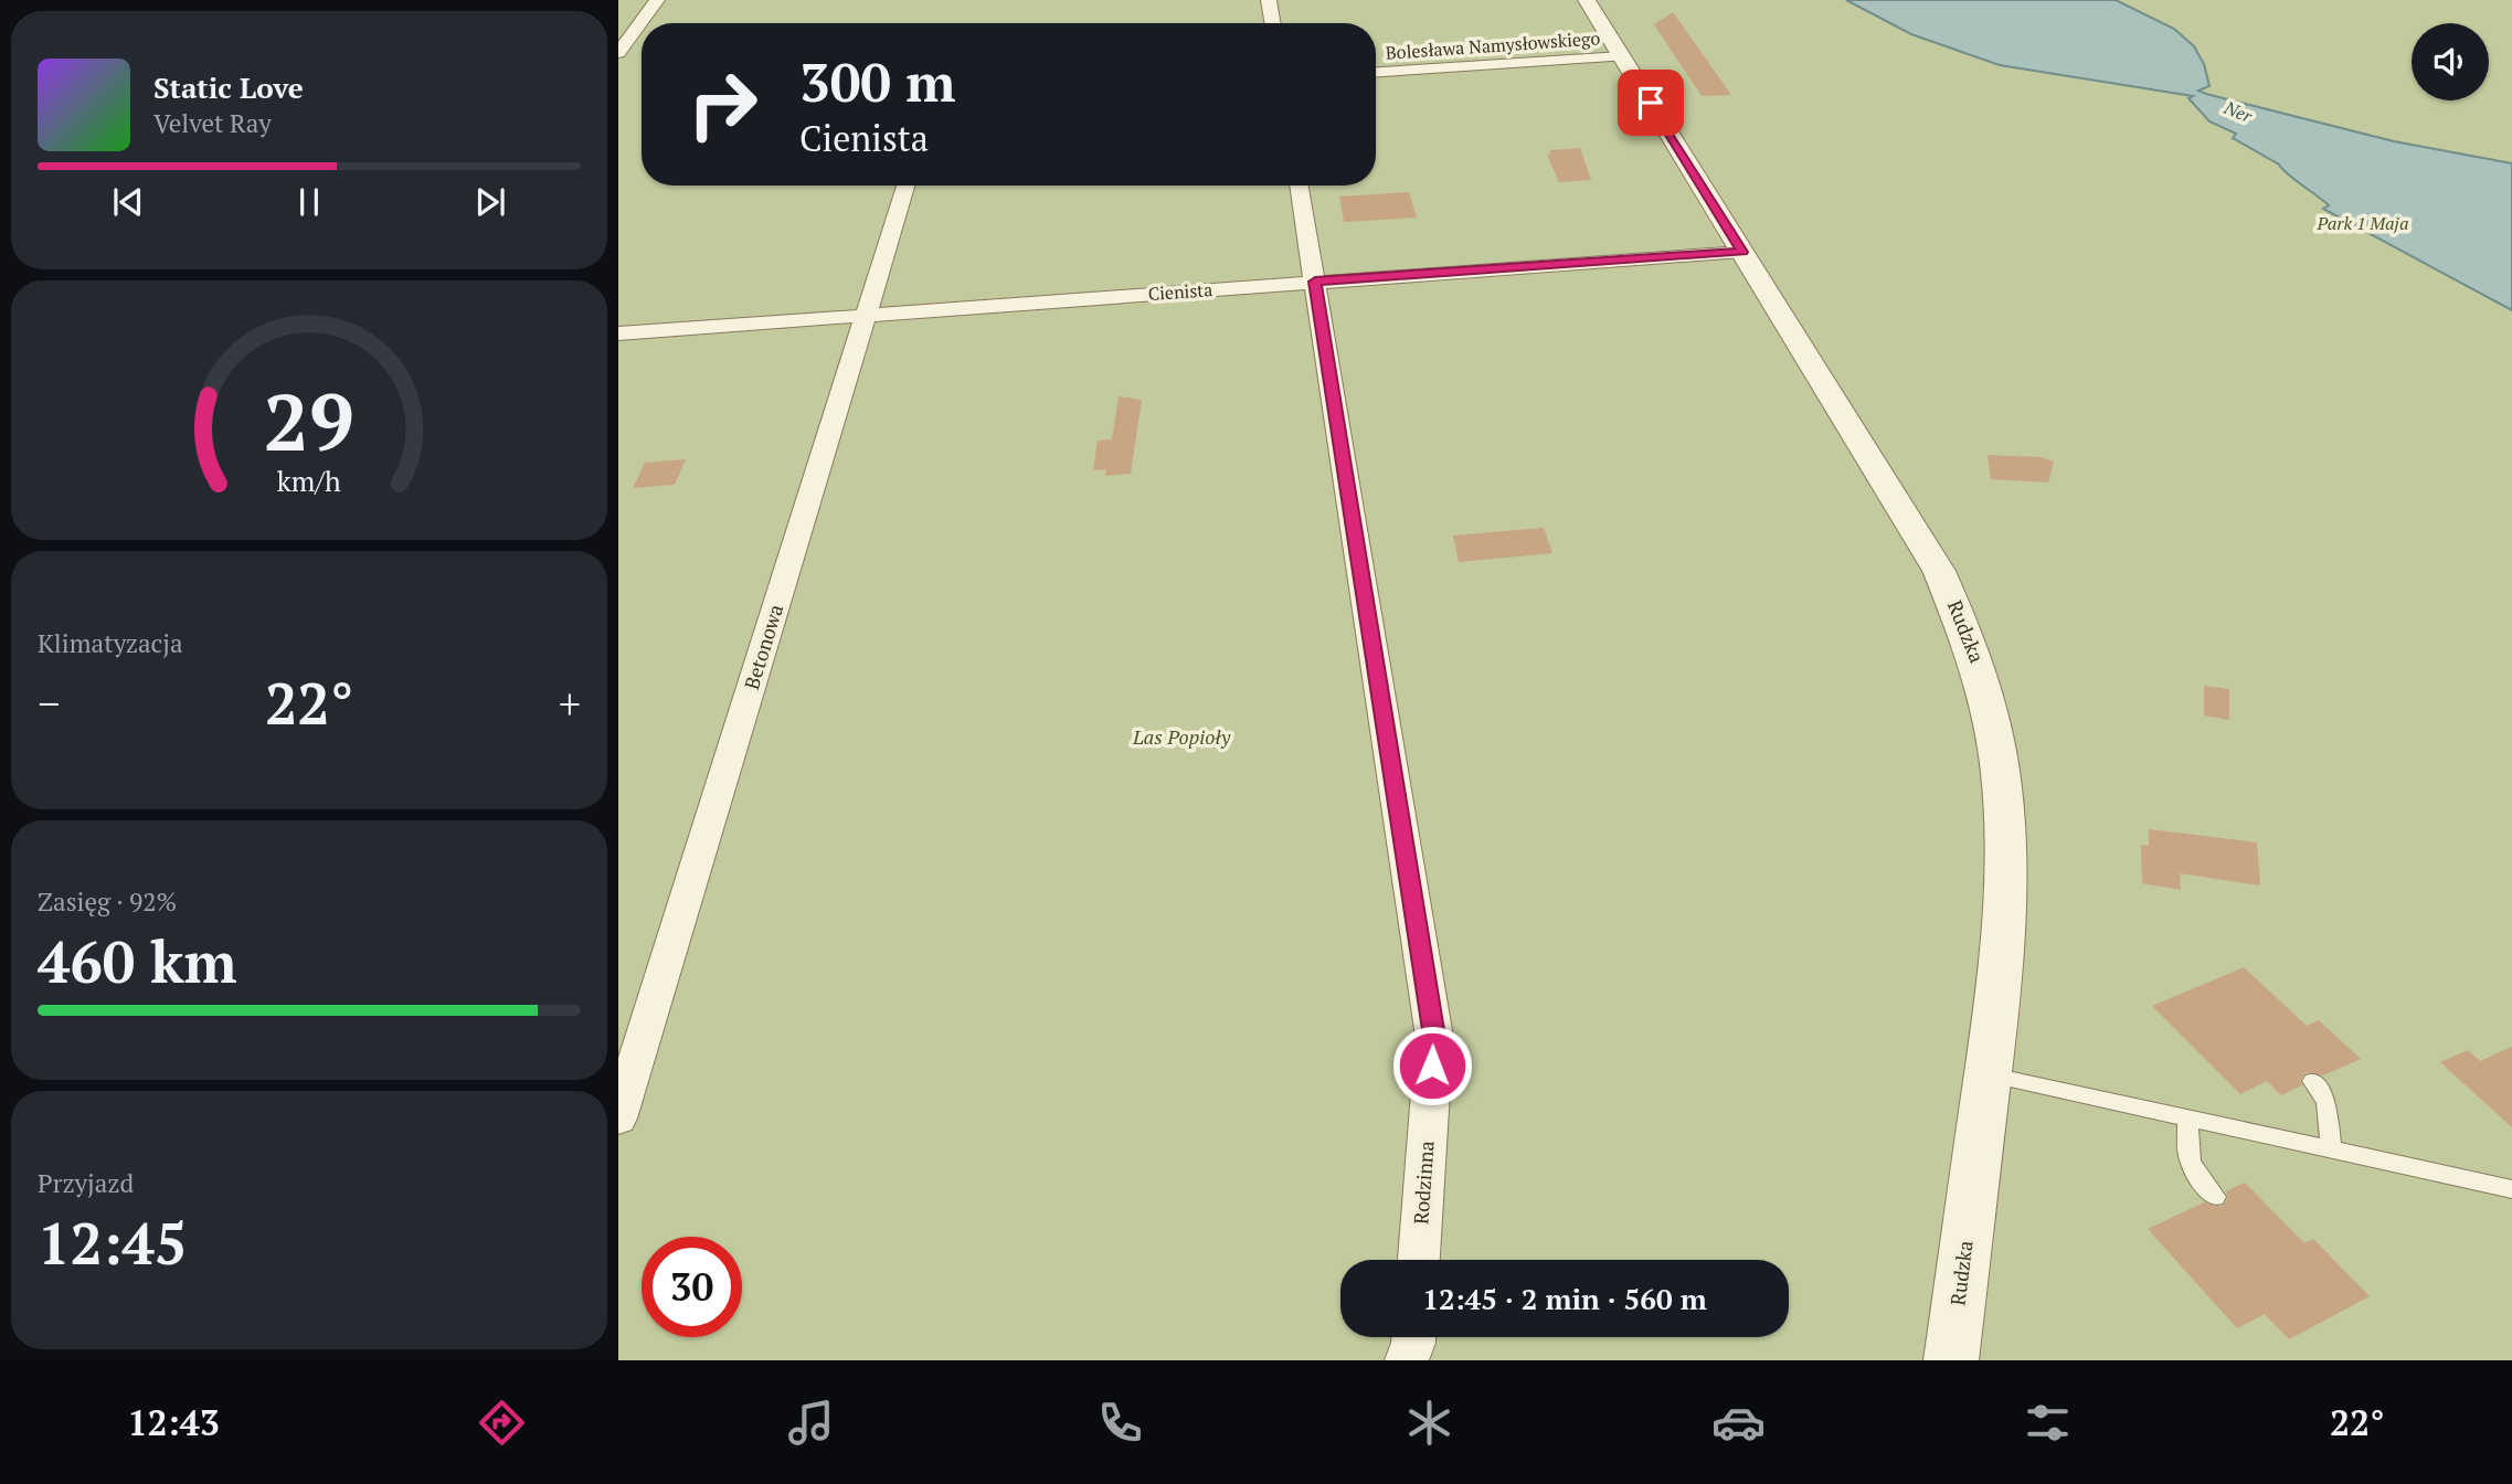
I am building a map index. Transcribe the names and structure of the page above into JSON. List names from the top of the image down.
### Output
{
  "streets": {
    "street": [
      "Bolesława Namysłowskiego",
      "Cienista",
      "Rudzka",
      "Betonowa",
      "Rodzinna"
    ]
  },
  "crossings": [
    ["Bolesława Namysłowskiego", "Rudzka"],
    ["Cienista", "Rudzka"],
    ["Cienista", "Betonowa"],
    ["Cienista", "Rodzinna"]
  ],
  "water": ["Ner"],
  "parks": ["Park 1 Maja", "Las Popioły"],
  "page": {
    "turn": ["300 m", "Cienista"],
    "song": ["Static Love", "Velvet Ray"],
    "tile": [
      "Klimatyzacja",
      ["Zasięg · 92%", "460 km"],
      ["Przyjazd", "12:45"]
    ],
    "heat": ["−", "22°", "+"],
    "limit": "30",
    "trip": "12:45 · 2 min · 560 m",
    "tabs": ["12:43", "22°"],
    "gauge": ["29", "km/h"]
  }
}
